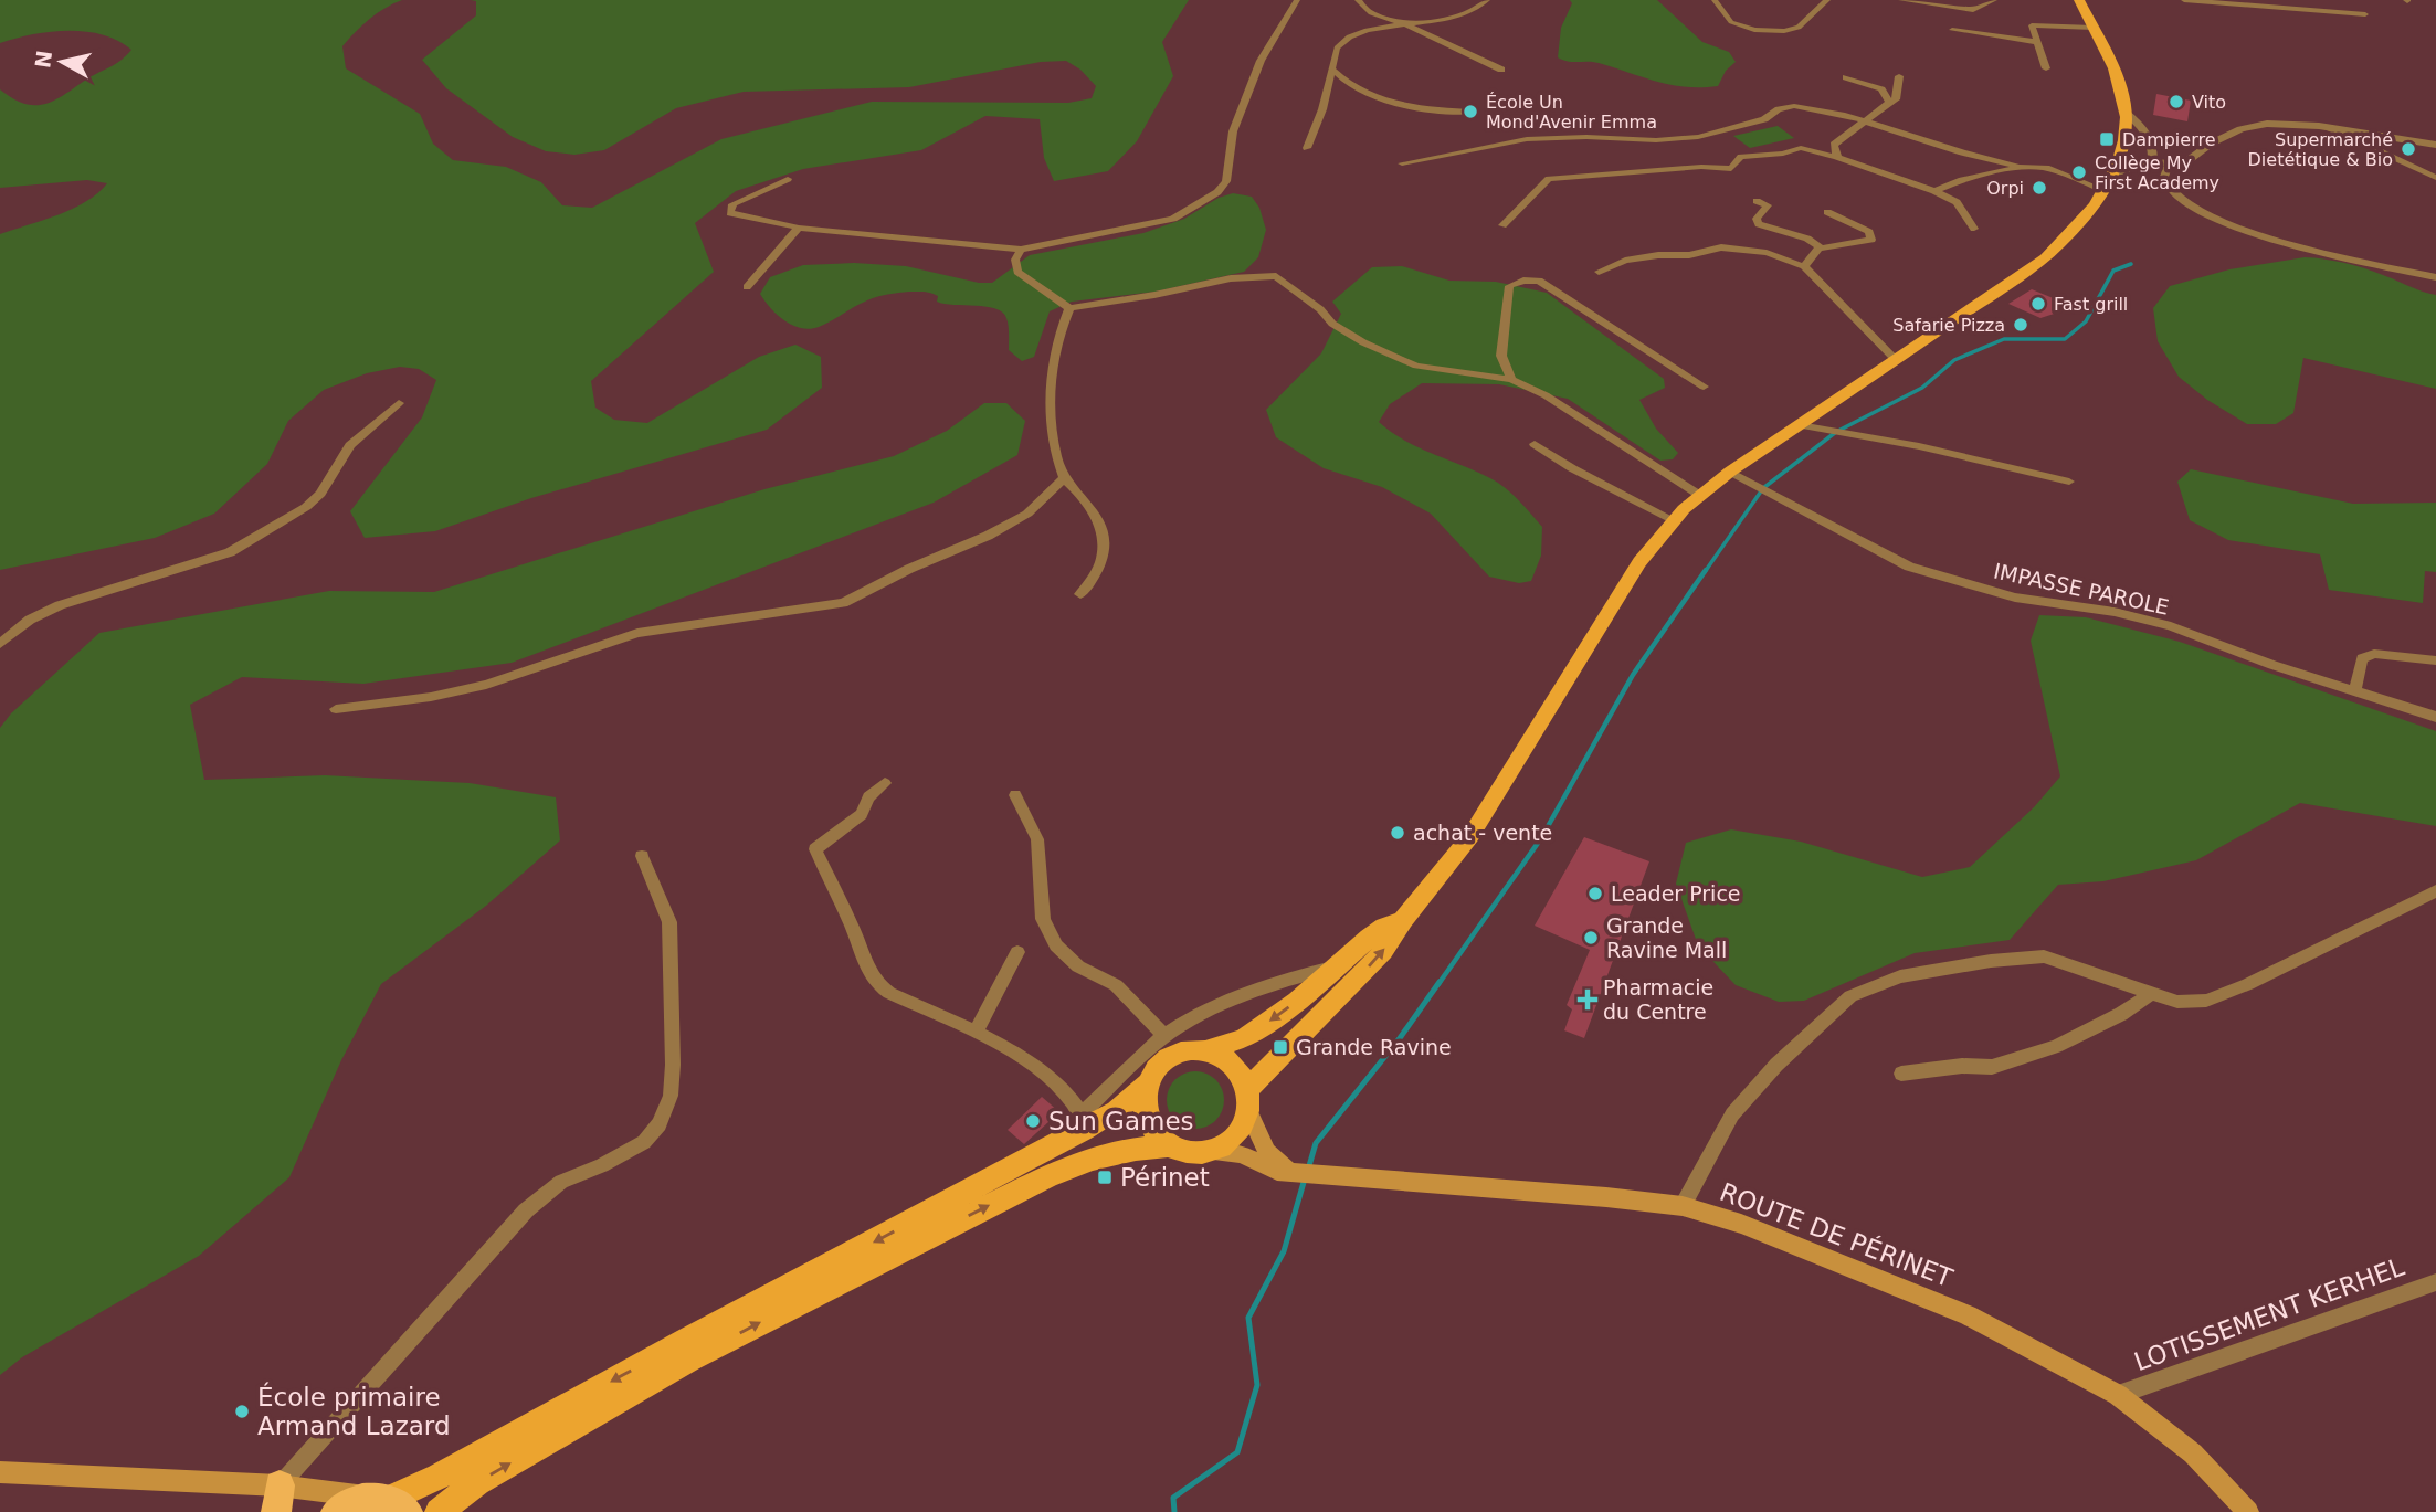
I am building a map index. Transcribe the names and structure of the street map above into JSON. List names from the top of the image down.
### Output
{
  "streets": {
    "main road": ["ROUTE DE PÉRINET"],
    "street": ["IMPASSE PAROLE", "LOTISSEMENT KERHEL"]
  },
  "crossings": [
    ["ROUTE DE PÉRINET", "LOTISSEMENT KERHEL"]
  ],
  "places": {
    "other": [
      "Vito",
      "École Un Mond'Avenir Emma",
      "Supermarché Dietétique & Bio",
      "Collège My First Academy",
      "Orpi",
      "Fast grill",
      "Safarie Pizza",
      "achat - vente",
      "Leader Price",
      "Grande Ravine Mall",
      "Sun Games",
      "École primaire Armand Lazard"
    ],
    "transit": ["Dampierre", "Grande Ravine", "Périnet"],
    "health": ["Pharmacie du Centre"]
  },
  "north": "left"
}
